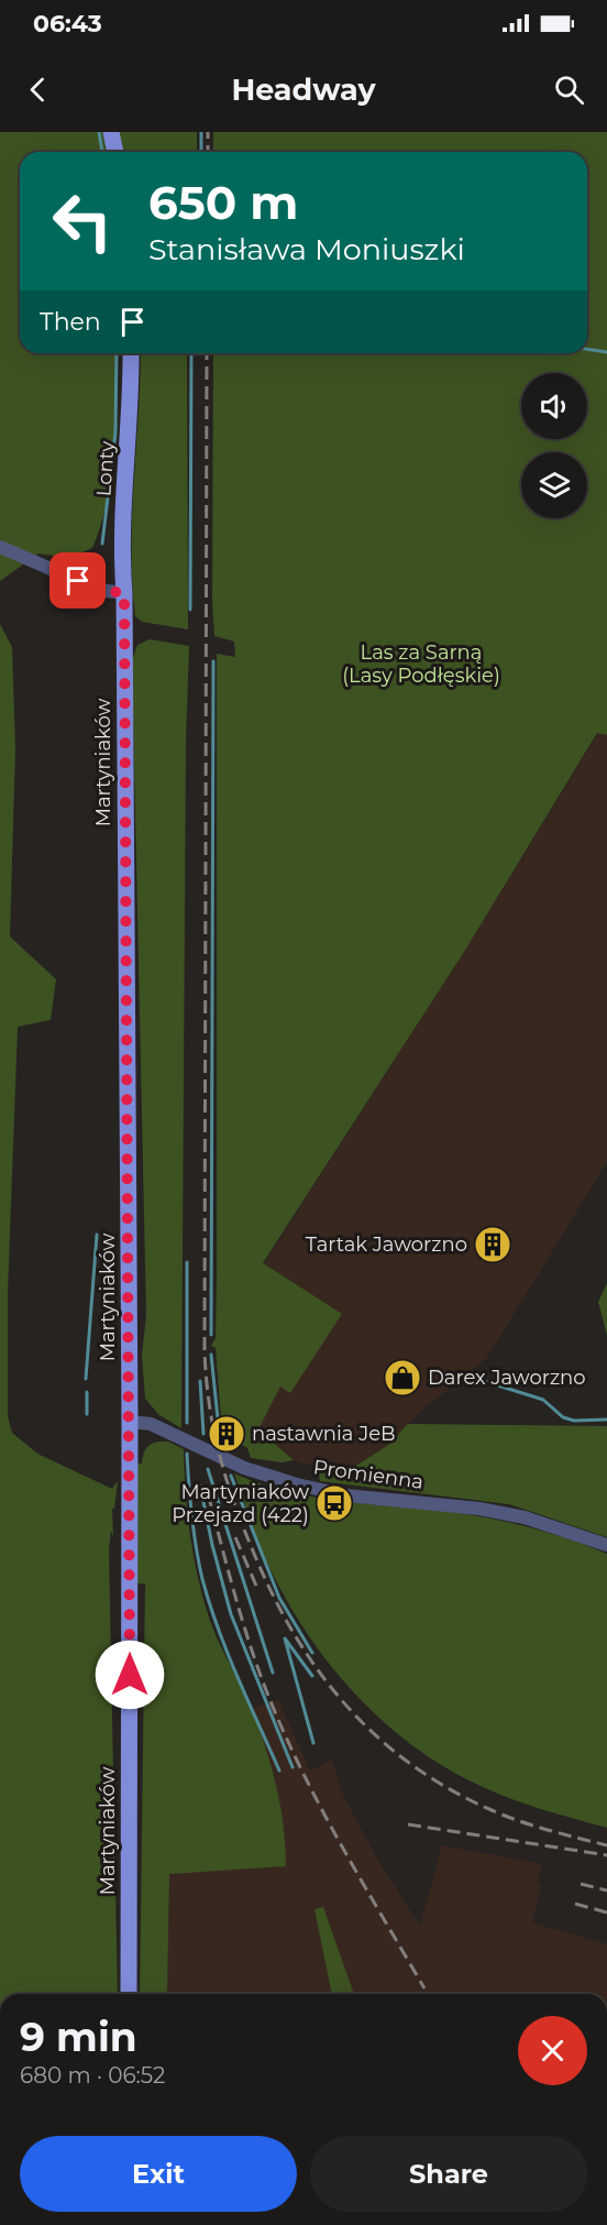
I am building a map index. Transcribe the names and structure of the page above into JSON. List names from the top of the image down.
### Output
{
  "streets": {
    "main road": ["Lonty", "Martyniaków"],
    "street": ["Promienna"]
  },
  "crossings": [
    ["Lonty", "Martyniaków"],
    ["Martyniaków", "Promienna"]
  ],
  "parks": ["Las za Sarną (Lasy Podłęskie)"],
  "places": {
    "building": ["Tartak Jaworzno", "nastawnia JeB"],
    "shop": ["Darex Jaworzno"],
    "bus stop": ["Martyniaków Przejazd (422)"]
  },
  "page": {
    "status": "06:43",
    "header": "Headway",
    "turn": ["650 m", "Stanisława Moniuszki"],
    "then": "Then",
    "heading": ["9 min", "680 m · 06:52"],
    "buttons": ["Exit", "Share"]
  }
}
